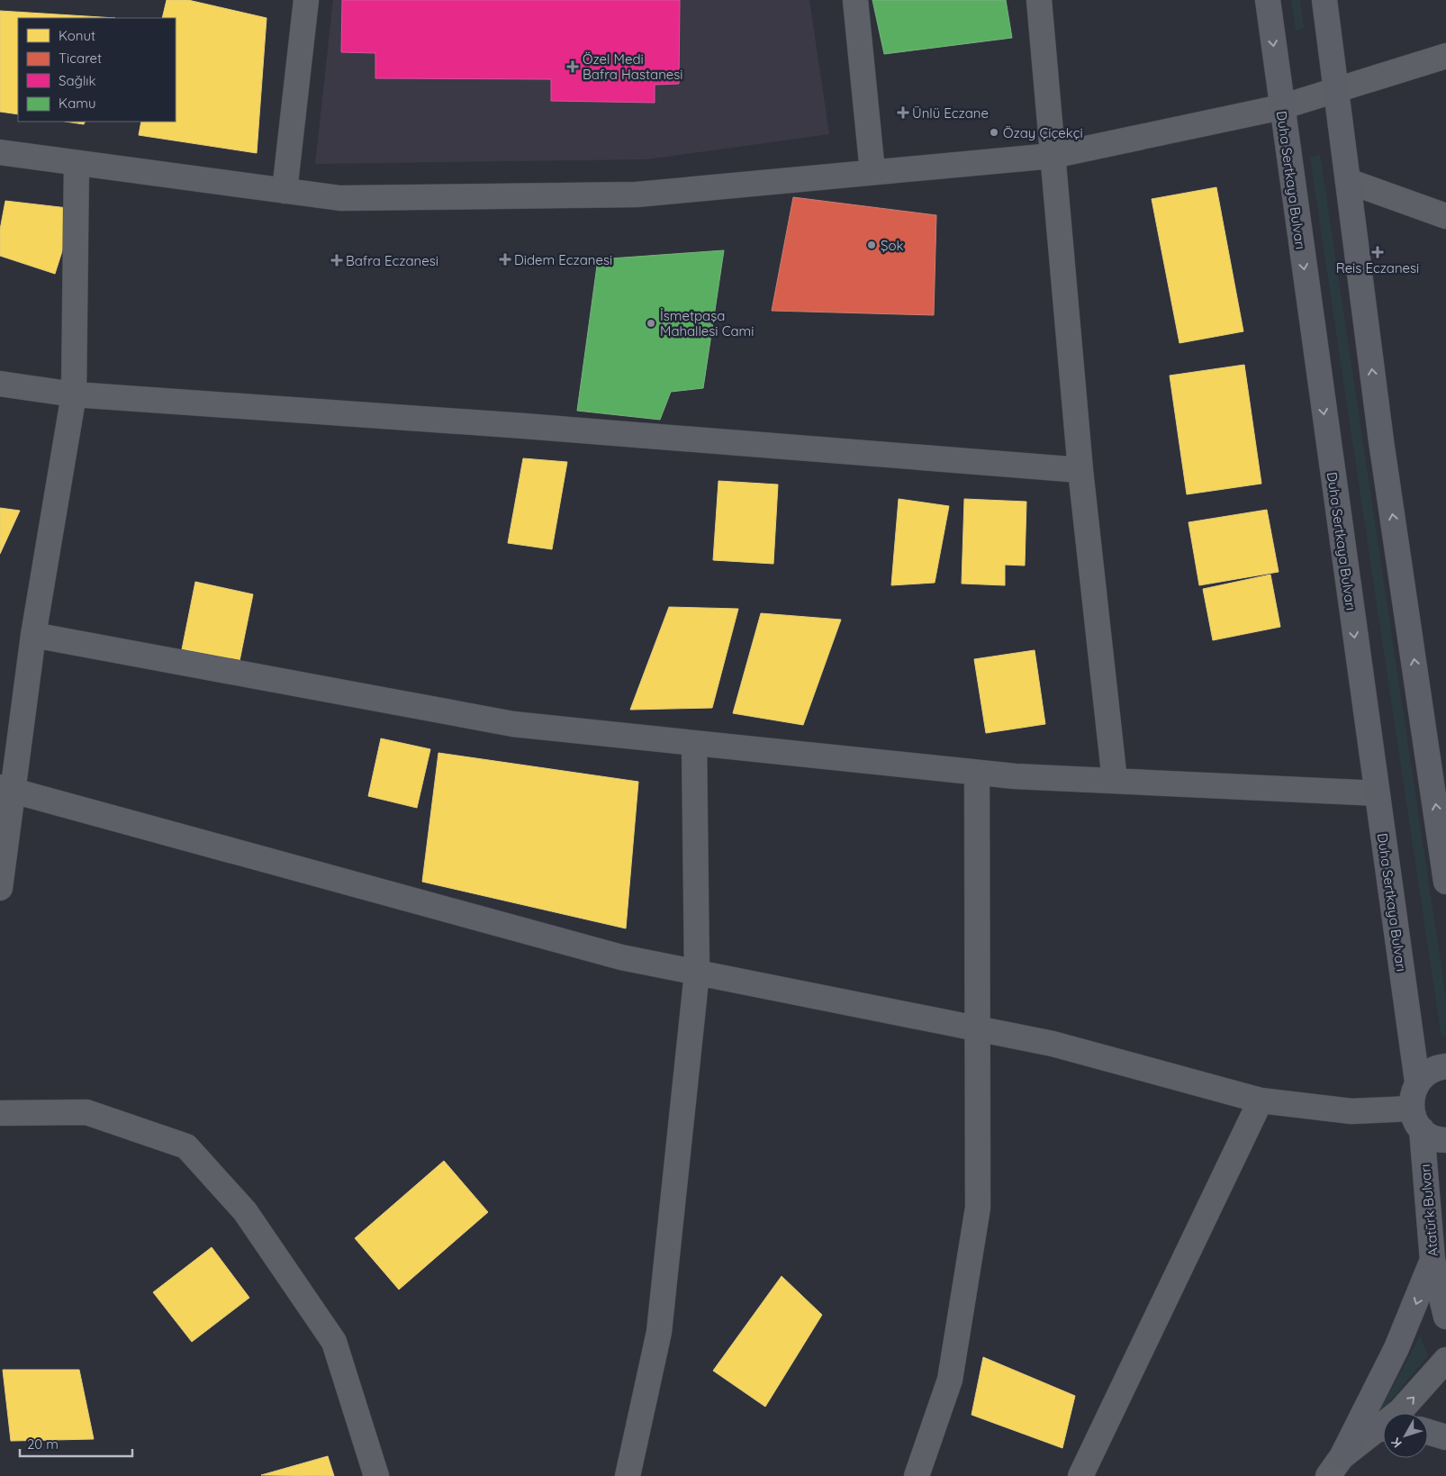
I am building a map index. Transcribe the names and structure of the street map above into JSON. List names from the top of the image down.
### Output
{
  "streets": {
    "main road": ["Duha Sertkaya Bulvarı", "Atatürk Bulvarı"]
  },
  "crossings": [
    ["Duha Sertkaya Bulvarı", "Atatürk Bulvarı"]
  ],
  "places": {
    "health": [
      "Özel Medi Bafra Hastanesi",
      "Ünlü Eczane",
      "Reis Eczanesi",
      "Didem Eczanesi",
      "Bafra Eczanesi"
    ],
    "other": ["Özay Çiçekçi", "Şok", "İsmetpaşa Mahallesi Cami"]
  },
  "legend": [
    "Konut",
    "Ticaret",
    "Sağlık",
    "Kamu"
  ],
  "scale_bar": "20 m",
  "north": "bottom left"
}
